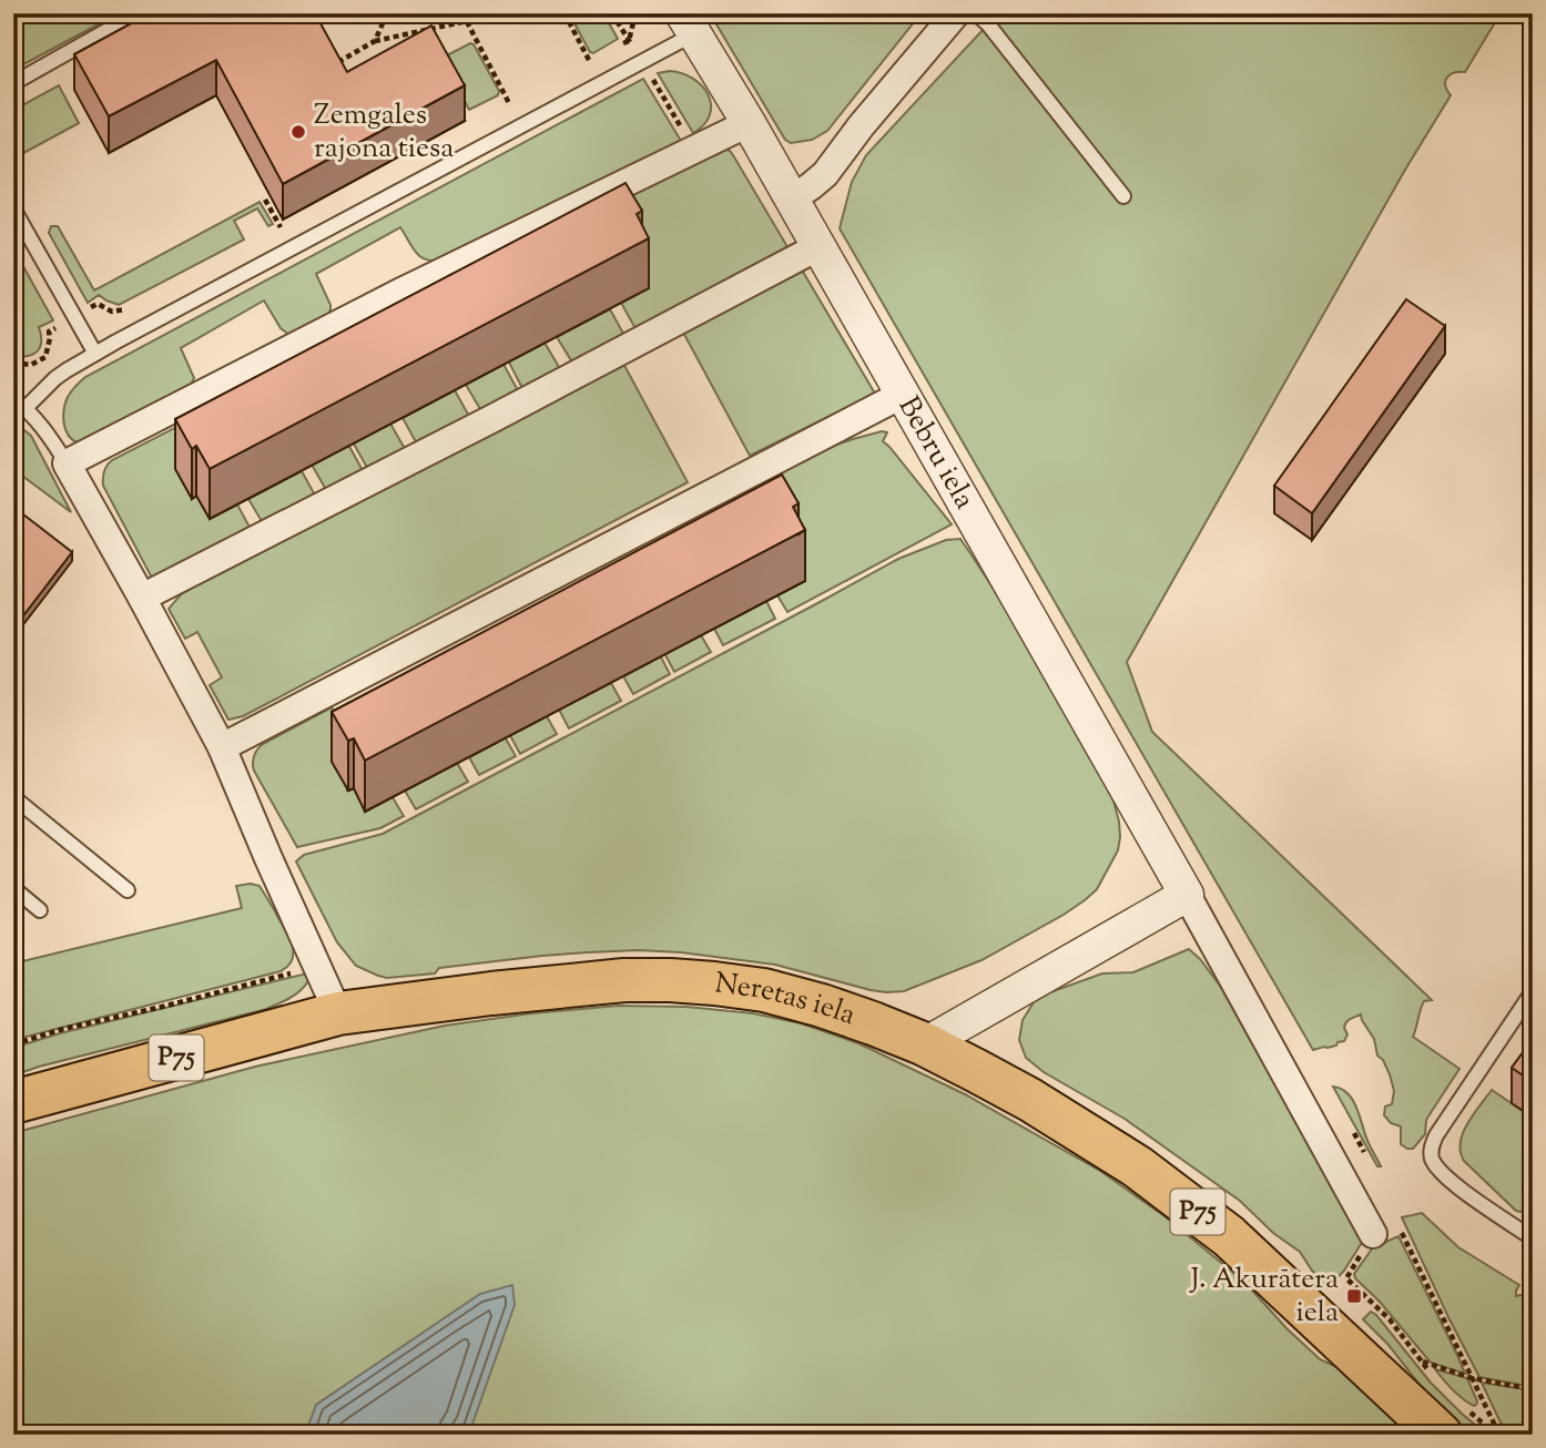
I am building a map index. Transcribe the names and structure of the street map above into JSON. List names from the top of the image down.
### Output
{
  "streets": {
    "main road": ["Neretas iela", "P75"],
    "street": ["Bebru iela"]
  },
  "places": {
    "other": ["Zemgales rajona tiesa"],
    "transit": ["J. Akurātera iela"]
  }
}
